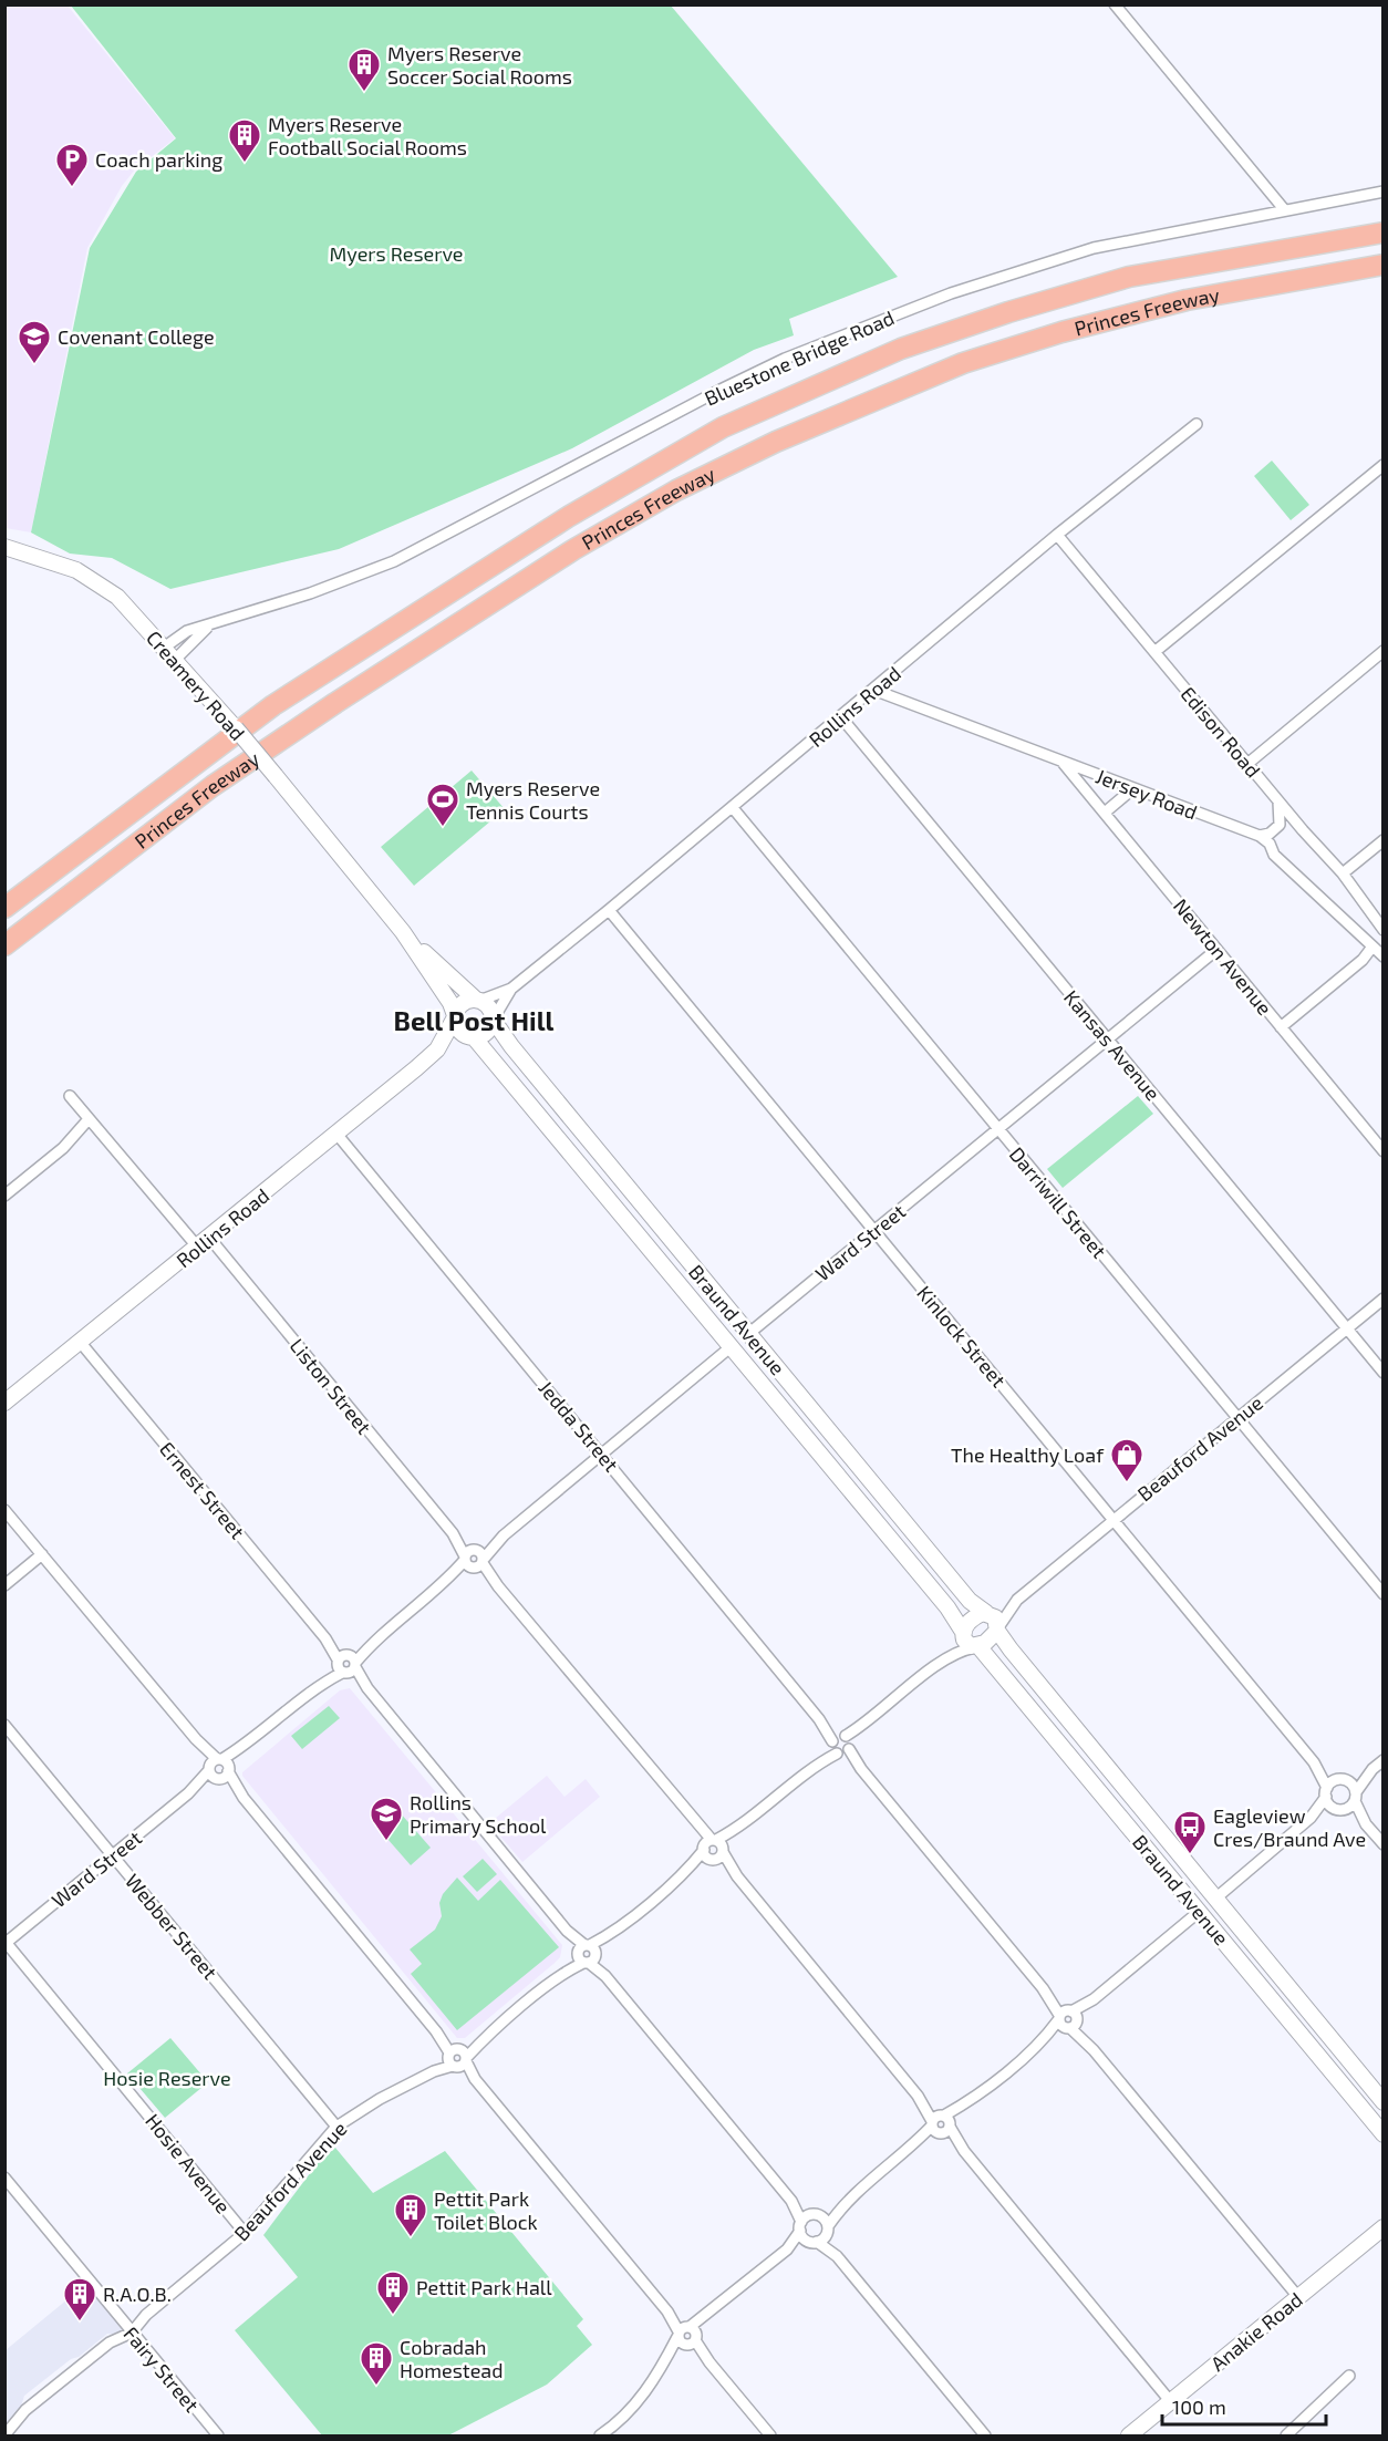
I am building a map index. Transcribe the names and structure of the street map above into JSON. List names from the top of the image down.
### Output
{
  "streets": {
    "highway": ["Princes Freeway"],
    "street": [
      "Bluestone Bridge Road",
      "Creamery Road",
      "Rollins Road",
      "Edison Road",
      "Jersey Road",
      "Newton Avenue",
      "Kansas Avenue",
      "Darriwill Street",
      "Ward Street",
      "Braund Avenue",
      "Kinlock Street",
      "Liston Street",
      "Jedda Street",
      "Beauford Avenue",
      "Ernest Street",
      "Webber Street",
      "Hosie Avenue",
      "Anakie Road",
      "Fairy Street"
    ]
  },
  "crossings": [
    ["Bluestone Bridge Road", "Creamery Road"],
    ["Creamery Road", "Rollins Road"],
    ["Creamery Road", "Braund Avenue"],
    ["Rollins Road", "Edison Road"],
    ["Rollins Road", "Jersey Road"],
    ["Rollins Road", "Kansas Avenue"],
    ["Rollins Road", "Darriwill Street"],
    ["Rollins Road", "Braund Avenue"],
    ["Rollins Road", "Kinlock Street"],
    ["Rollins Road", "Liston Street"],
    ["Rollins Road", "Jedda Street"],
    ["Rollins Road", "Ernest Street"],
    ["Jersey Road", "Newton Avenue"],
    ["Newton Avenue", "Ward Street"],
    ["Kansas Avenue", "Ward Street"],
    ["Kansas Avenue", "Beauford Avenue"],
    ["Darriwill Street", "Ward Street"],
    ["Darriwill Street", "Beauford Avenue"],
    ["Ward Street", "Braund Avenue"],
    ["Ward Street", "Kinlock Street"],
    ["Ward Street", "Liston Street"],
    ["Ward Street", "Jedda Street"],
    ["Ward Street", "Ernest Street"],
    ["Ward Street", "Webber Street"],
    ["Ward Street", "Hosie Avenue"],
    ["Braund Avenue", "Beauford Avenue"],
    ["Kinlock Street", "Beauford Avenue"],
    ["Liston Street", "Beauford Avenue"],
    ["Liston Street", "Anakie Road"],
    ["Jedda Street", "Beauford Avenue"],
    ["Jedda Street", "Anakie Road"],
    ["Beauford Avenue", "Ernest Street"],
    ["Beauford Avenue", "Webber Street"],
    ["Beauford Avenue", "Hosie Avenue"],
    ["Beauford Avenue", "Fairy Street"]
  ],
  "districts": ["Bell Post Hill"],
  "parks": ["Myers Reserve", "Hosie Reserve"],
  "places": {
    "building": [
      "Myers Reserve Soccer Social Rooms",
      "Myers Reserve Football Social Rooms",
      "Pettit Park Toilet Block",
      "Pettit Park Hall",
      "R.A.O.B.",
      "Cobradah Homestead"
    ],
    "parking": ["Coach parking"],
    "school or university": ["Covenant College", "Rollins Primary School"],
    "sports": ["Myers Reserve Tennis Courts"],
    "shop": ["The Healthy Loaf"],
    "bus stop": ["Eagleview Cres/Braund Ave"]
  },
  "scale_bar": "100 m"
}
